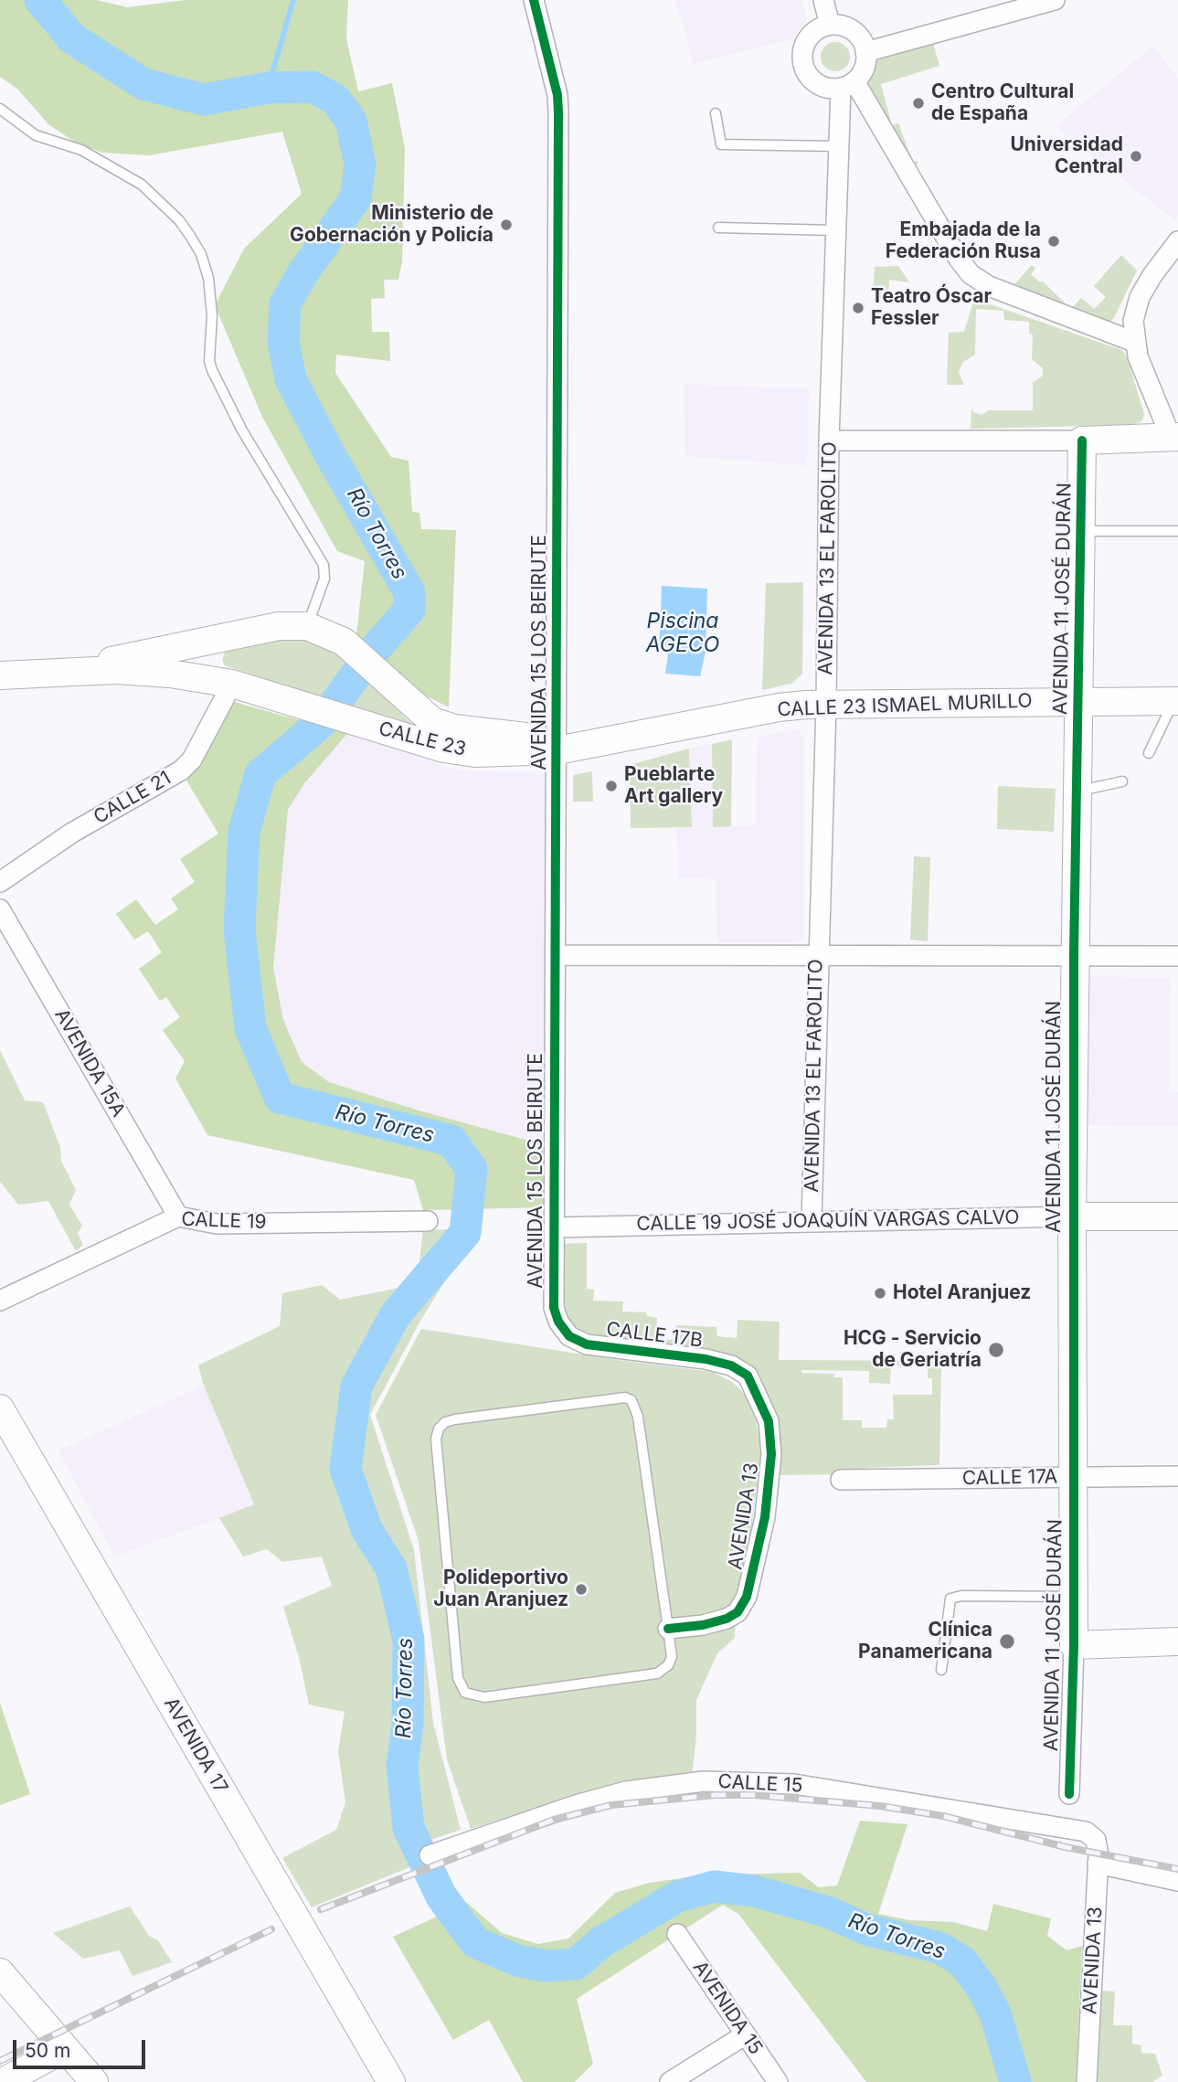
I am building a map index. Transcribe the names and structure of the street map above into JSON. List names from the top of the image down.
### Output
{
  "streets": {
    "main road": [
      "AVENIDA 11 JOSÉ DURÁN",
      "CALLE 23 ISMAEL MURILLO",
      "CALLE 23",
      "CALLE 19 JOSÉ JOAQUÍN VARGAS CALVO",
      "AVENIDA 17"
    ],
    "street": [
      "AVENIDA 13 EL FAROLITO",
      "AVENIDA 15 LOS BEIRUTE",
      "CALLE 21",
      "AVENIDA 15A",
      "CALLE 19",
      "CALLE 17B",
      "CALLE 17A",
      "AVENIDA 13",
      "CALLE 15",
      "AVENIDA 15"
    ]
  },
  "crossings": [
    ["AVENIDA 13 EL FAROLITO", "CALLE 23 ISMAEL MURILLO"],
    ["AVENIDA 13 EL FAROLITO", "CALLE 19 JOSÉ JOAQUÍN VARGAS CALVO"],
    ["AVENIDA 11 JOSÉ DURÁN", "CALLE 23 ISMAEL MURILLO"],
    ["AVENIDA 11 JOSÉ DURÁN", "CALLE 19 JOSÉ JOAQUÍN VARGAS CALVO"],
    ["AVENIDA 11 JOSÉ DURÁN", "CALLE 17A"],
    ["AVENIDA 15 LOS BEIRUTE", "CALLE 23 ISMAEL MURILLO"],
    ["AVENIDA 15 LOS BEIRUTE", "CALLE 23"],
    ["AVENIDA 15 LOS BEIRUTE", "CALLE 19 JOSÉ JOAQUÍN VARGAS CALVO"],
    ["AVENIDA 15 LOS BEIRUTE", "CALLE 17B"],
    ["CALLE 23 ISMAEL MURILLO", "CALLE 23"],
    ["CALLE 23", "CALLE 21"],
    ["AVENIDA 15A", "CALLE 19"],
    ["CALLE 17B", "AVENIDA 13"],
    ["AVENIDA 13", "CALLE 15"]
  ],
  "water": ["Río Torres", "Piscina AGECO"],
  "places": [
    "Centro Cultural de España",
    "Universidad Central",
    "Ministerio de Gobernación y Policía",
    "Embajada de la Federación Rusa",
    "Teatro Óscar Fessler",
    "Pueblarte Art gallery",
    "Hotel Aranjuez",
    "HCG - Servicio de Geriatría",
    "Polideportivo Juan Aranjuez",
    "Clínica Panamericana"
  ],
  "scale_bar": "50 m"
}
